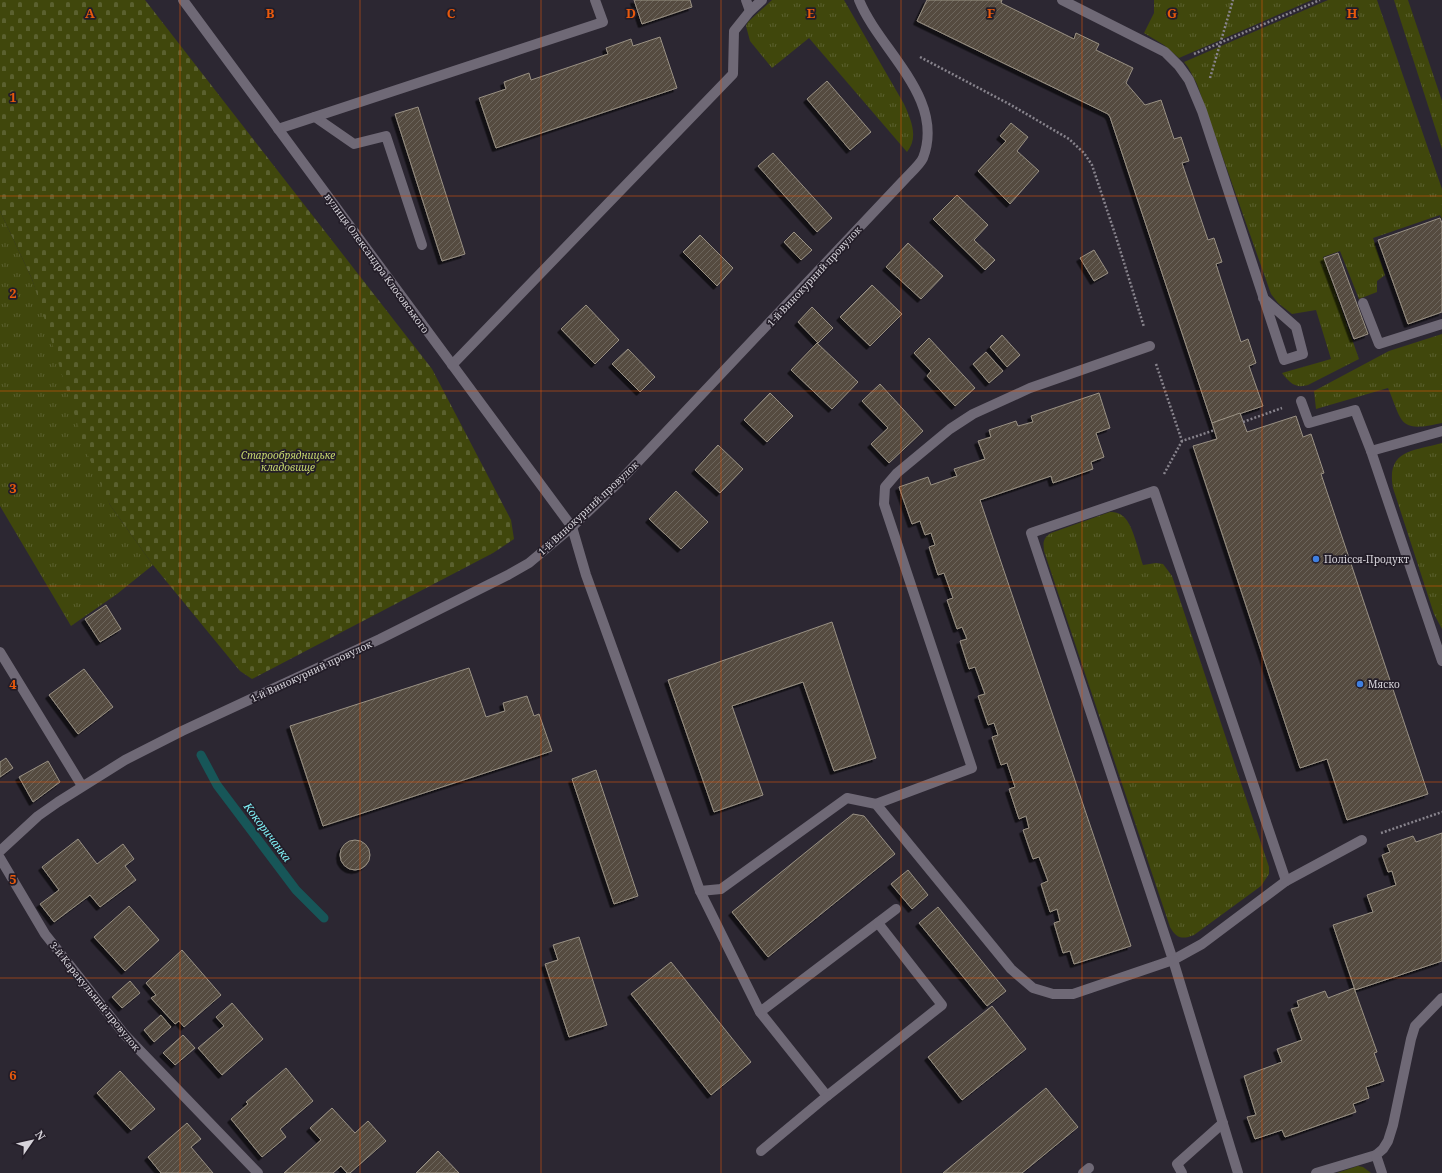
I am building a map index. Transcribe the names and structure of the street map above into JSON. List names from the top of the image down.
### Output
{
  "streets": {
    "street": ["вулиця Олександра Клосовського", "1-й Винокурний провулок", "3-й Каракульний провулок"]
  },
  "crossings": [
    ["вулиця Олександра Клосовського", "1-й Винокурний провулок"]
  ],
  "water": ["Кокоричанка"],
  "parks": ["Старообрядницьке кладовище"],
  "places": ["Полісся-Продукт", "Мяско"],
  "north": "top right",
  "grid": {
    "columns": [
      "A",
      "B",
      "C",
      "D",
      "E",
      "F",
      "G",
      "H"
    ],
    "rows": [
      "1",
      "2",
      "3",
      "4",
      "5",
      "6"
    ]
  }
}
